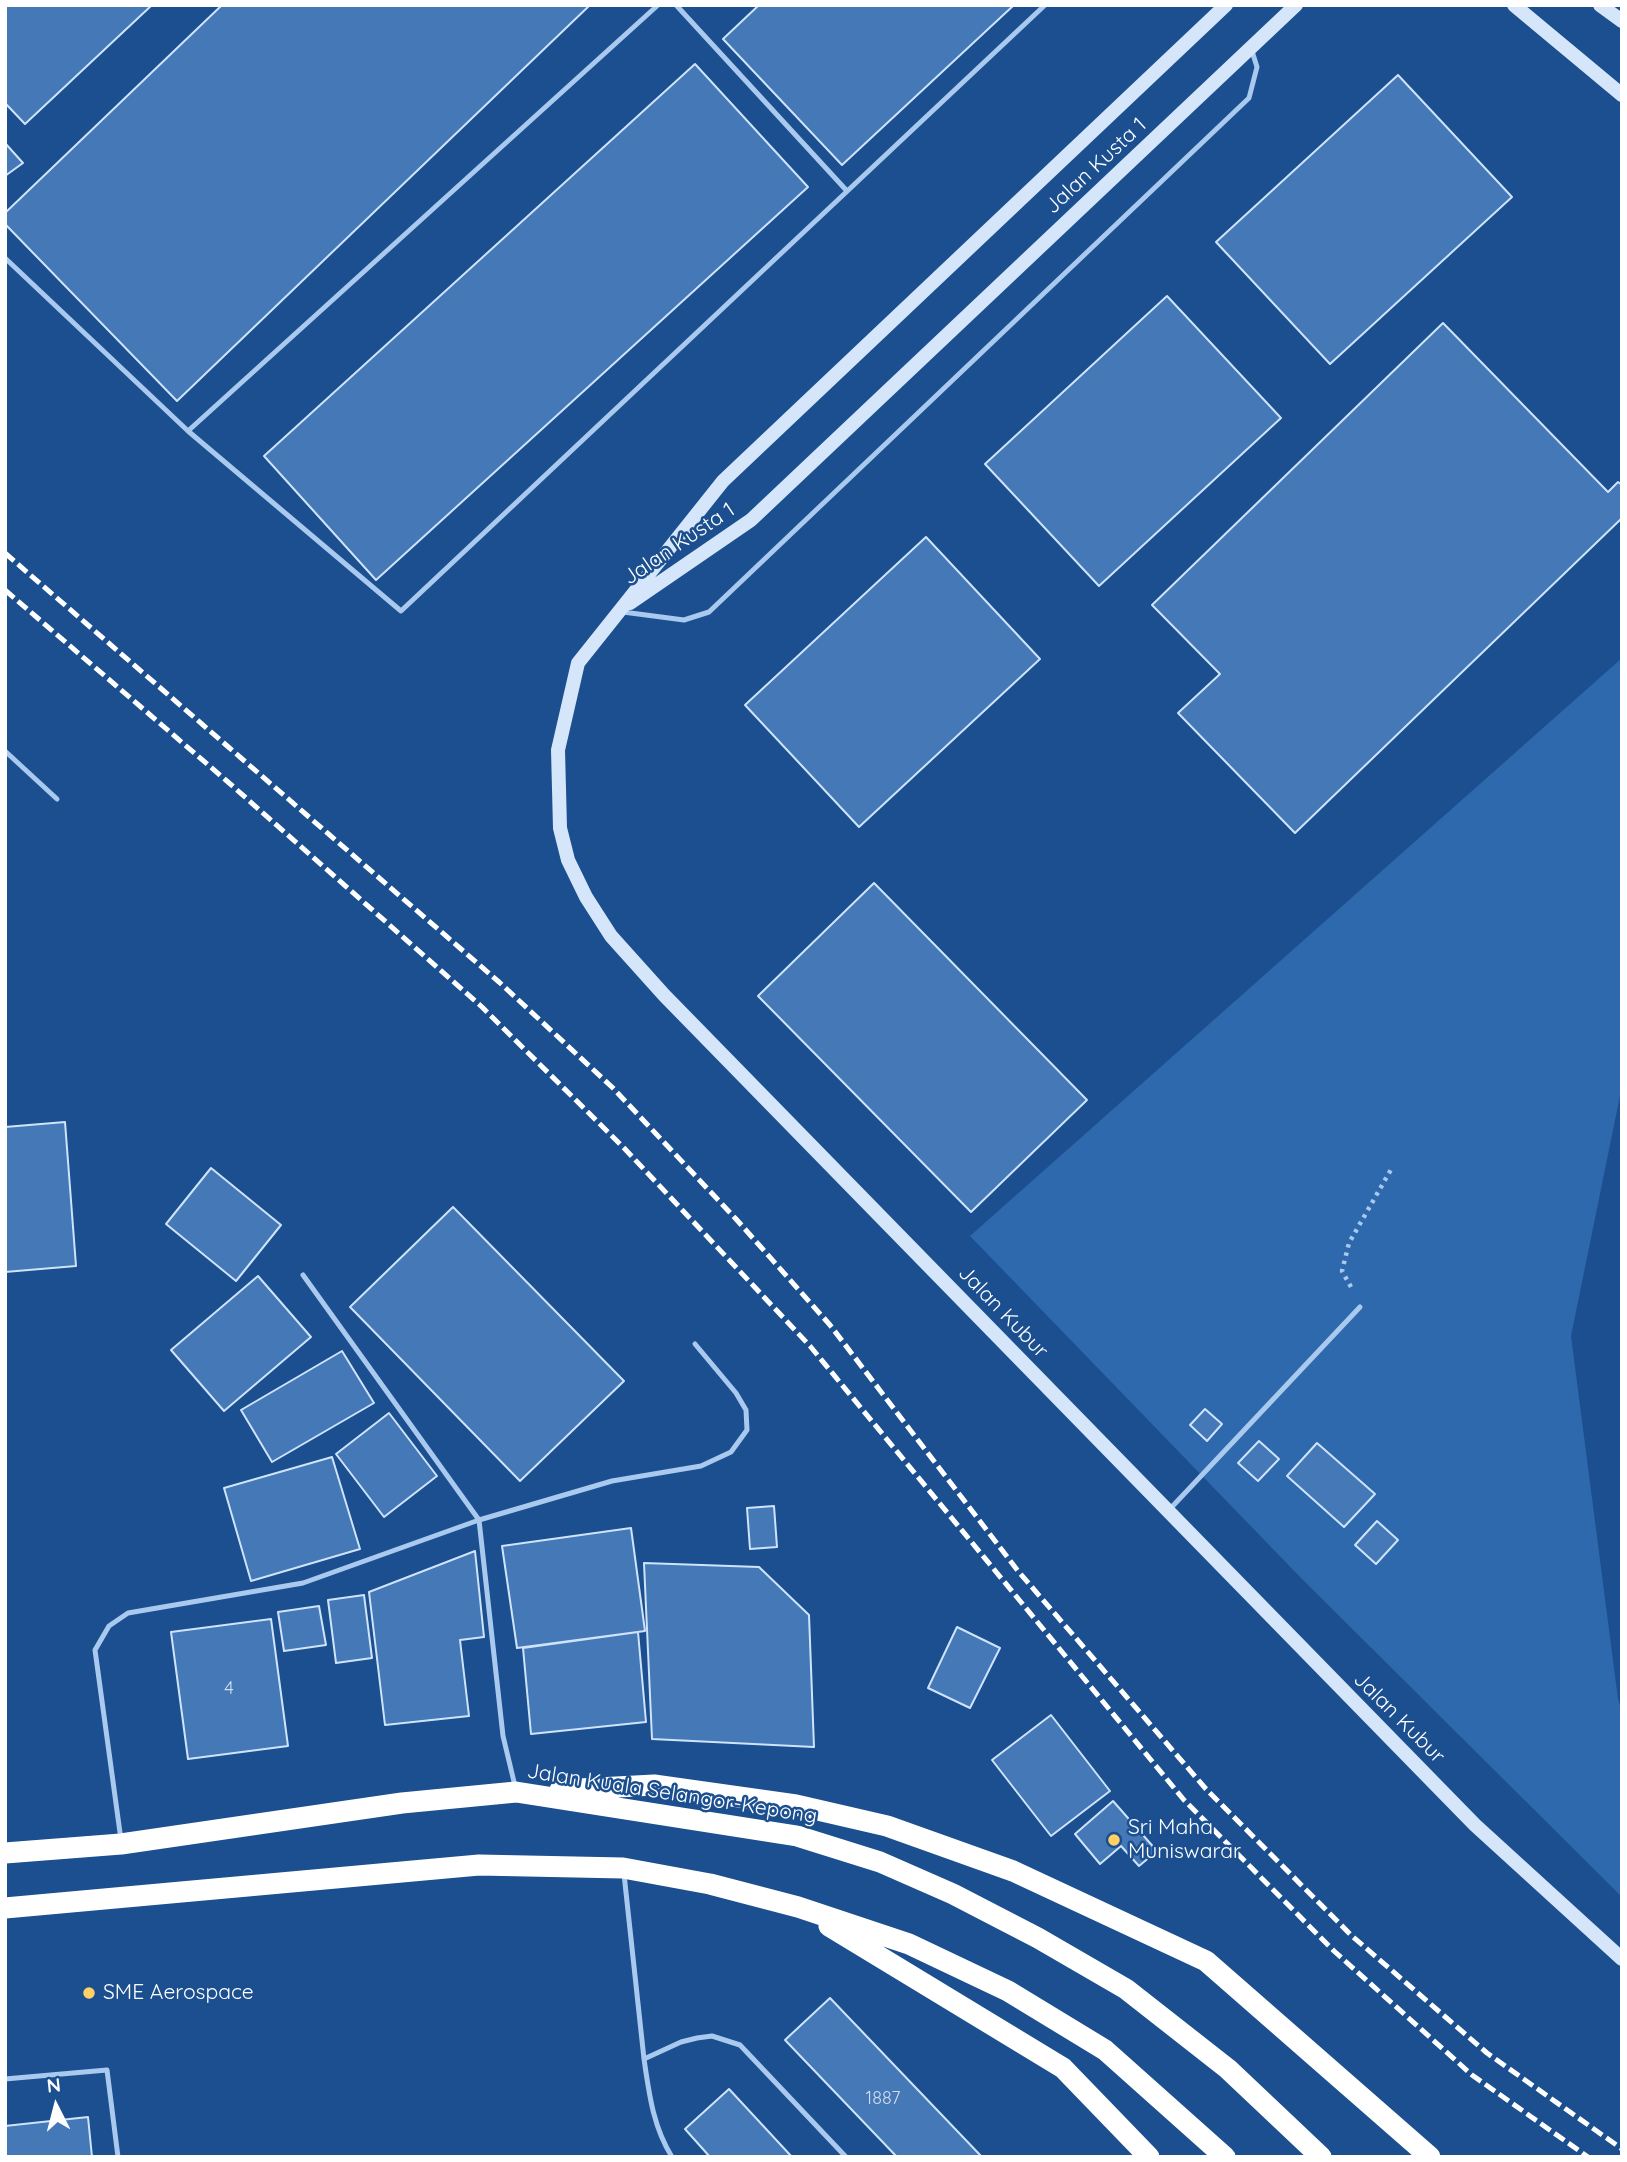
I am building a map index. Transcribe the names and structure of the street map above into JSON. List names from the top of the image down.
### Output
{
  "streets": {
    "highway": ["Jalan Kuala Selangor-Kepong"],
    "street": ["Jalan Kusta 1", "Jalan Kubur"]
  },
  "crossings": [
    ["Jalan Kusta 1", "Jalan Kubur"]
  ],
  "places": ["Sri Maha Muniswarar", "SME Aerospace"],
  "house_numbers": ["4", "1887"],
  "north": "top"
}
